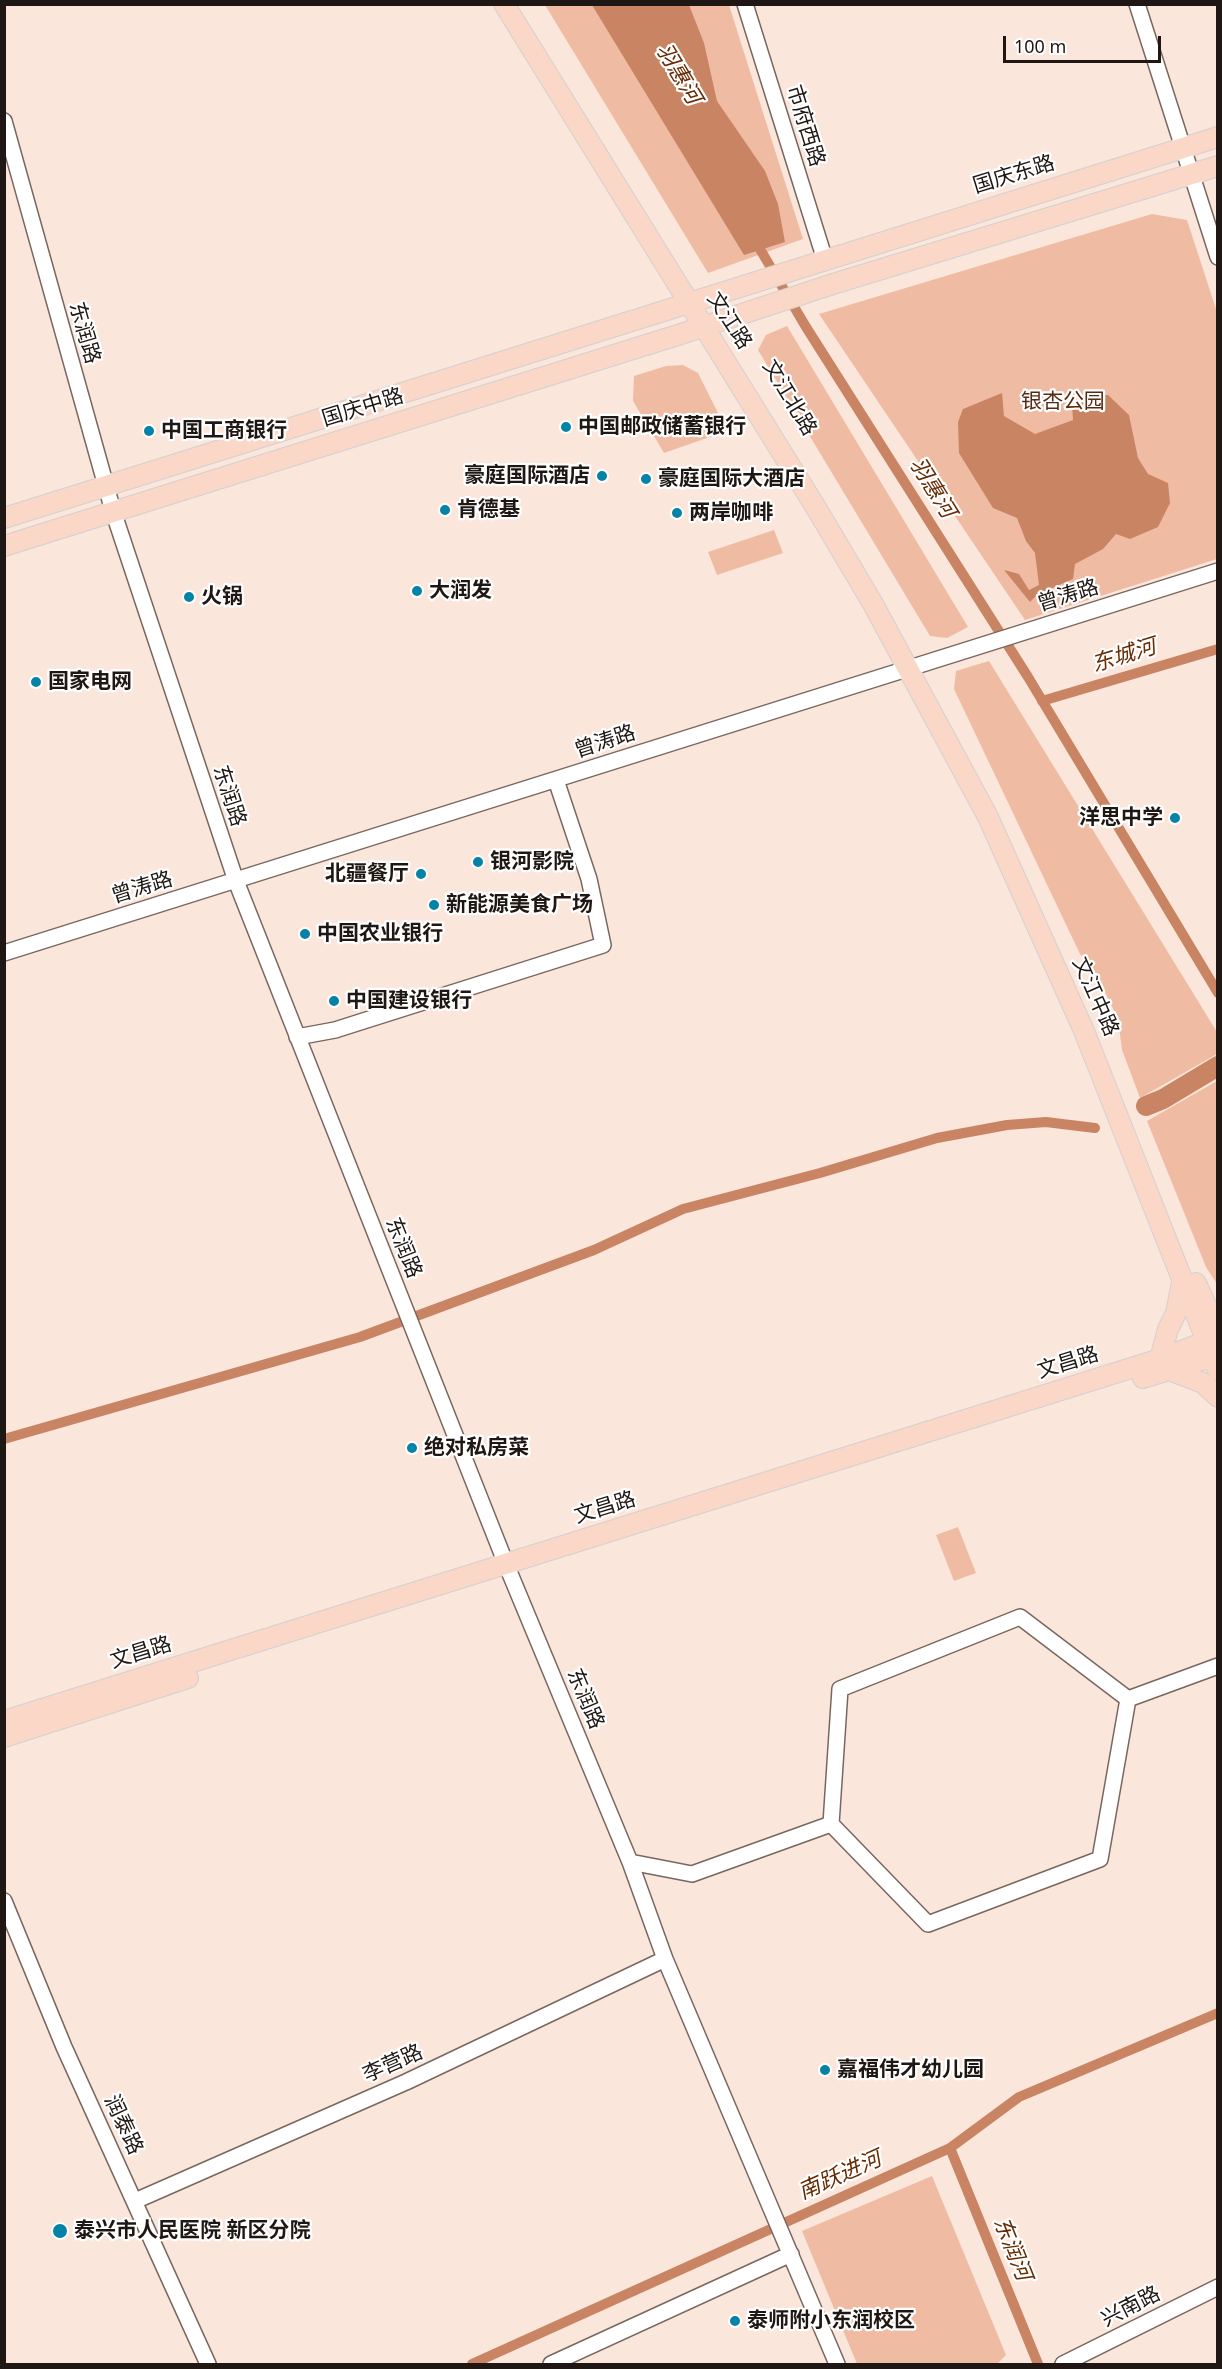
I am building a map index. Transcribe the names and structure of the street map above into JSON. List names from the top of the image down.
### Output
{
  "streets": {
    "main road": [
      "国庆东路",
      "文江路",
      "国庆中路",
      "文江中路",
      "文昌路"
    ],
    "street": [
      "市府西路",
      "东润路",
      "曾涛路",
      "李营路",
      "润泰路",
      "兴南路"
    ]
  },
  "crossings": [
    ["市府西路", "国庆东路"],
    ["国庆东路", "文江路"],
    ["国庆东路", "东润路"],
    ["文江路", "国庆中路"],
    ["文江路", "曾涛路"],
    ["文江路", "文江中路"],
    ["东润路", "国庆中路"],
    ["东润路", "曾涛路"],
    ["东润路", "文昌路"],
    ["东润路", "李营路"],
    ["曾涛路", "文江中路"],
    ["文江中路", "文昌路"],
    ["李营路", "润泰路"]
  ],
  "water": [
    "羽惠河",
    "东城河",
    "南跃进河",
    "东润河"
  ],
  "parks": ["银杏公园"],
  "places": [
    "中国邮政储蓄银行",
    "中国工商银行",
    "豪庭国际酒店",
    "豪庭国际大酒店",
    "肯德基",
    "两岸咖啡",
    "大润发",
    "火锅",
    "国家电网",
    "洋思中学",
    "银河影院",
    "北疆餐厅",
    "新能源美食广场",
    "中国农业银行",
    "中国建设银行",
    "绝对私房菜",
    "嘉福伟才幼儿园",
    "泰兴市人民医院 新区分院",
    "泰师附小东润校区"
  ],
  "scale_bar": "100 m"
}
